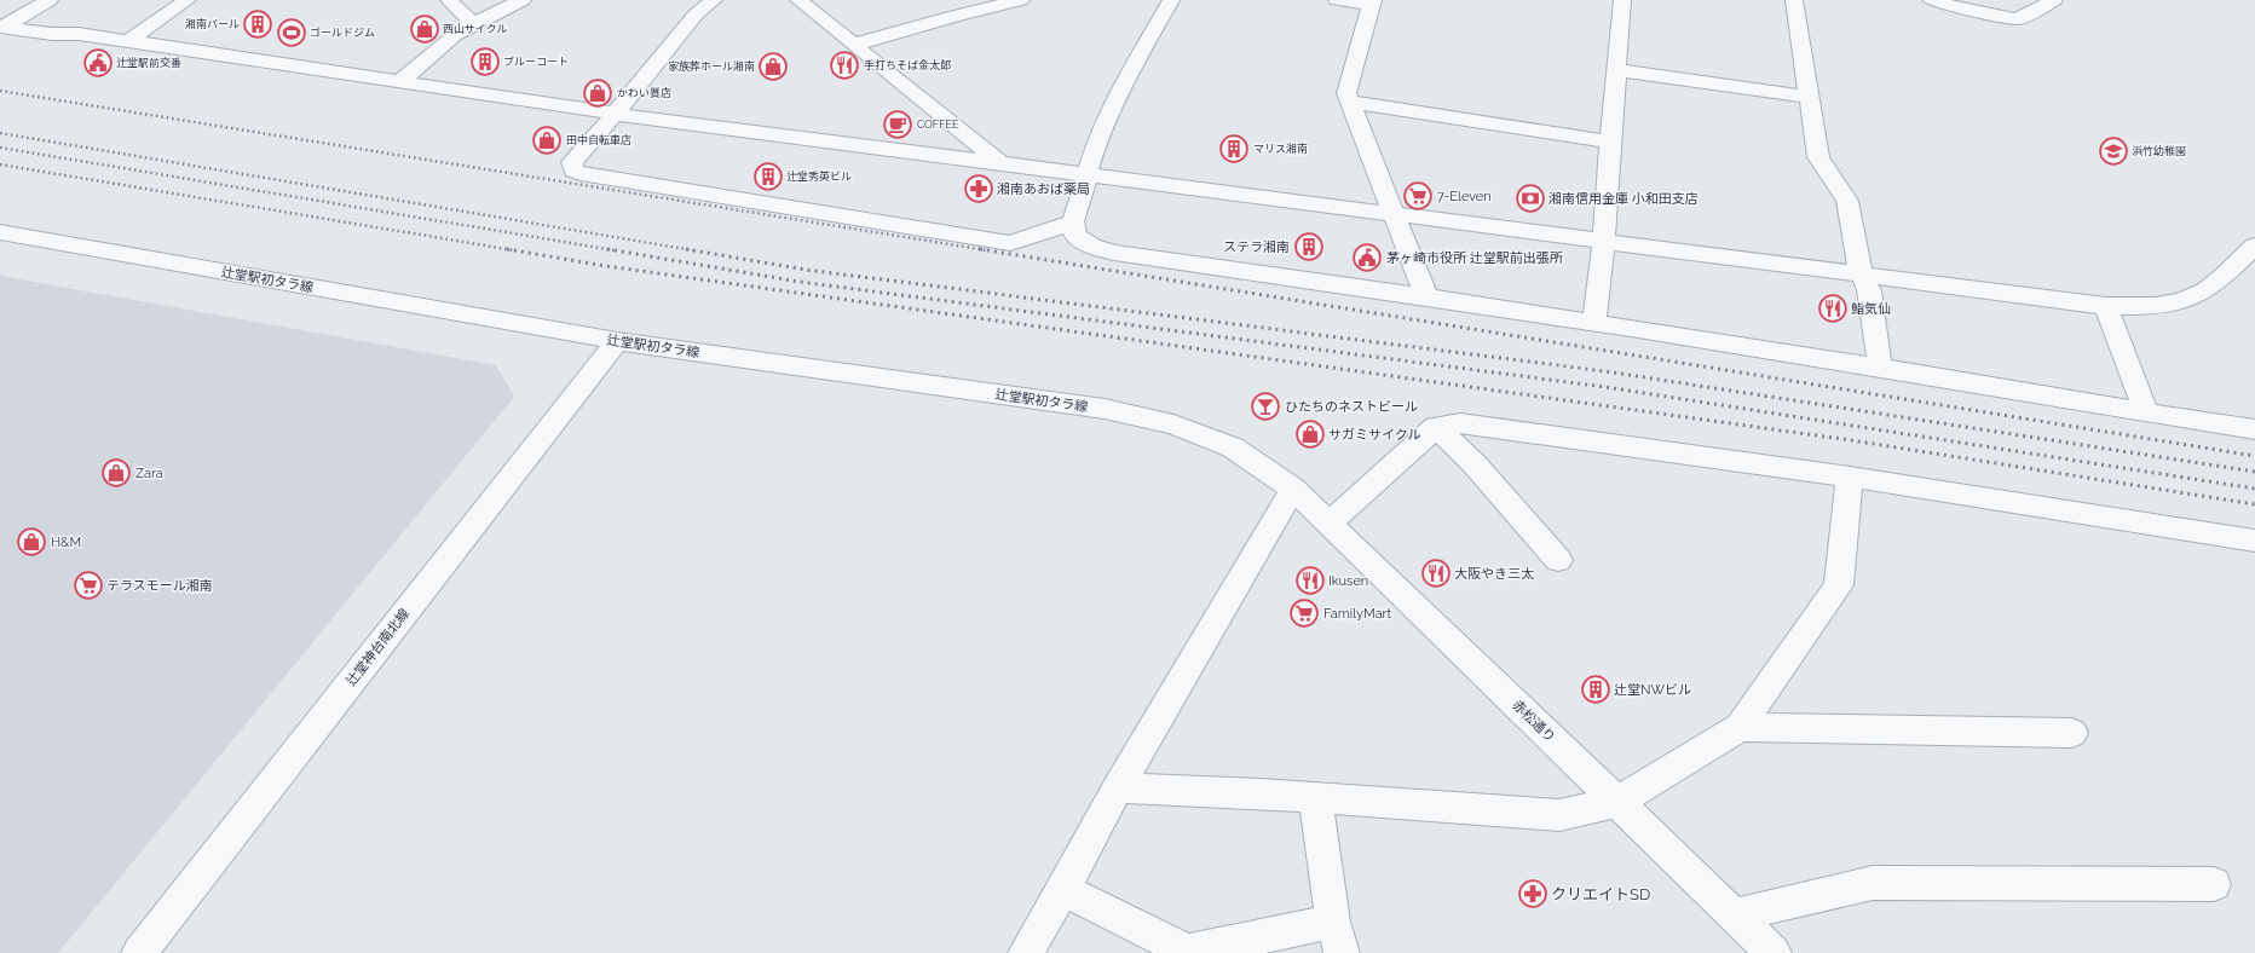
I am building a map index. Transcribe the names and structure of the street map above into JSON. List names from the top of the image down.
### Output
{
  "streets": {
    "street": ["辻堂駅初タラ線", "辻堂神台南北線", "赤松通り"]
  },
  "crossings": [
    ["辻堂駅初タラ線", "辻堂神台南北線"],
    ["辻堂駅初タラ線", "赤松通り"]
  ],
  "places": {
    "building": [
      "湘南パール",
      "ブルーコート",
      "マリス湘南",
      "辻堂秀英ビル",
      "ステラ湘南",
      "辻堂NWビル"
    ],
    "shop": [
      "西山サイクル",
      "家族葬ホール湘南",
      "かわい質店",
      "田中自転車店",
      "サガミサイクル",
      "Zara",
      "H&M"
    ],
    "sports": ["ゴールドジム"],
    "public building": ["辻堂駅前交番", "茅ヶ崎市役所 辻堂駅前出張所"],
    "restaurant": [
      "手打ちそば金太郎",
      "鮨気仙",
      "大阪やき三太",
      "Ikusen"
    ],
    "cafe": ["COFFEE"],
    "school or university": ["浜竹幼稚園"],
    "pharmacy": ["湘南あおば薬局", "クリエイトSD"],
    "supermarket": ["7-Eleven", "テラスモール湘南", "FamilyMart"],
    "bank": ["湘南信用金庫 小和田支店"],
    "bar": ["ひたちのネストビール"]
  }
}
